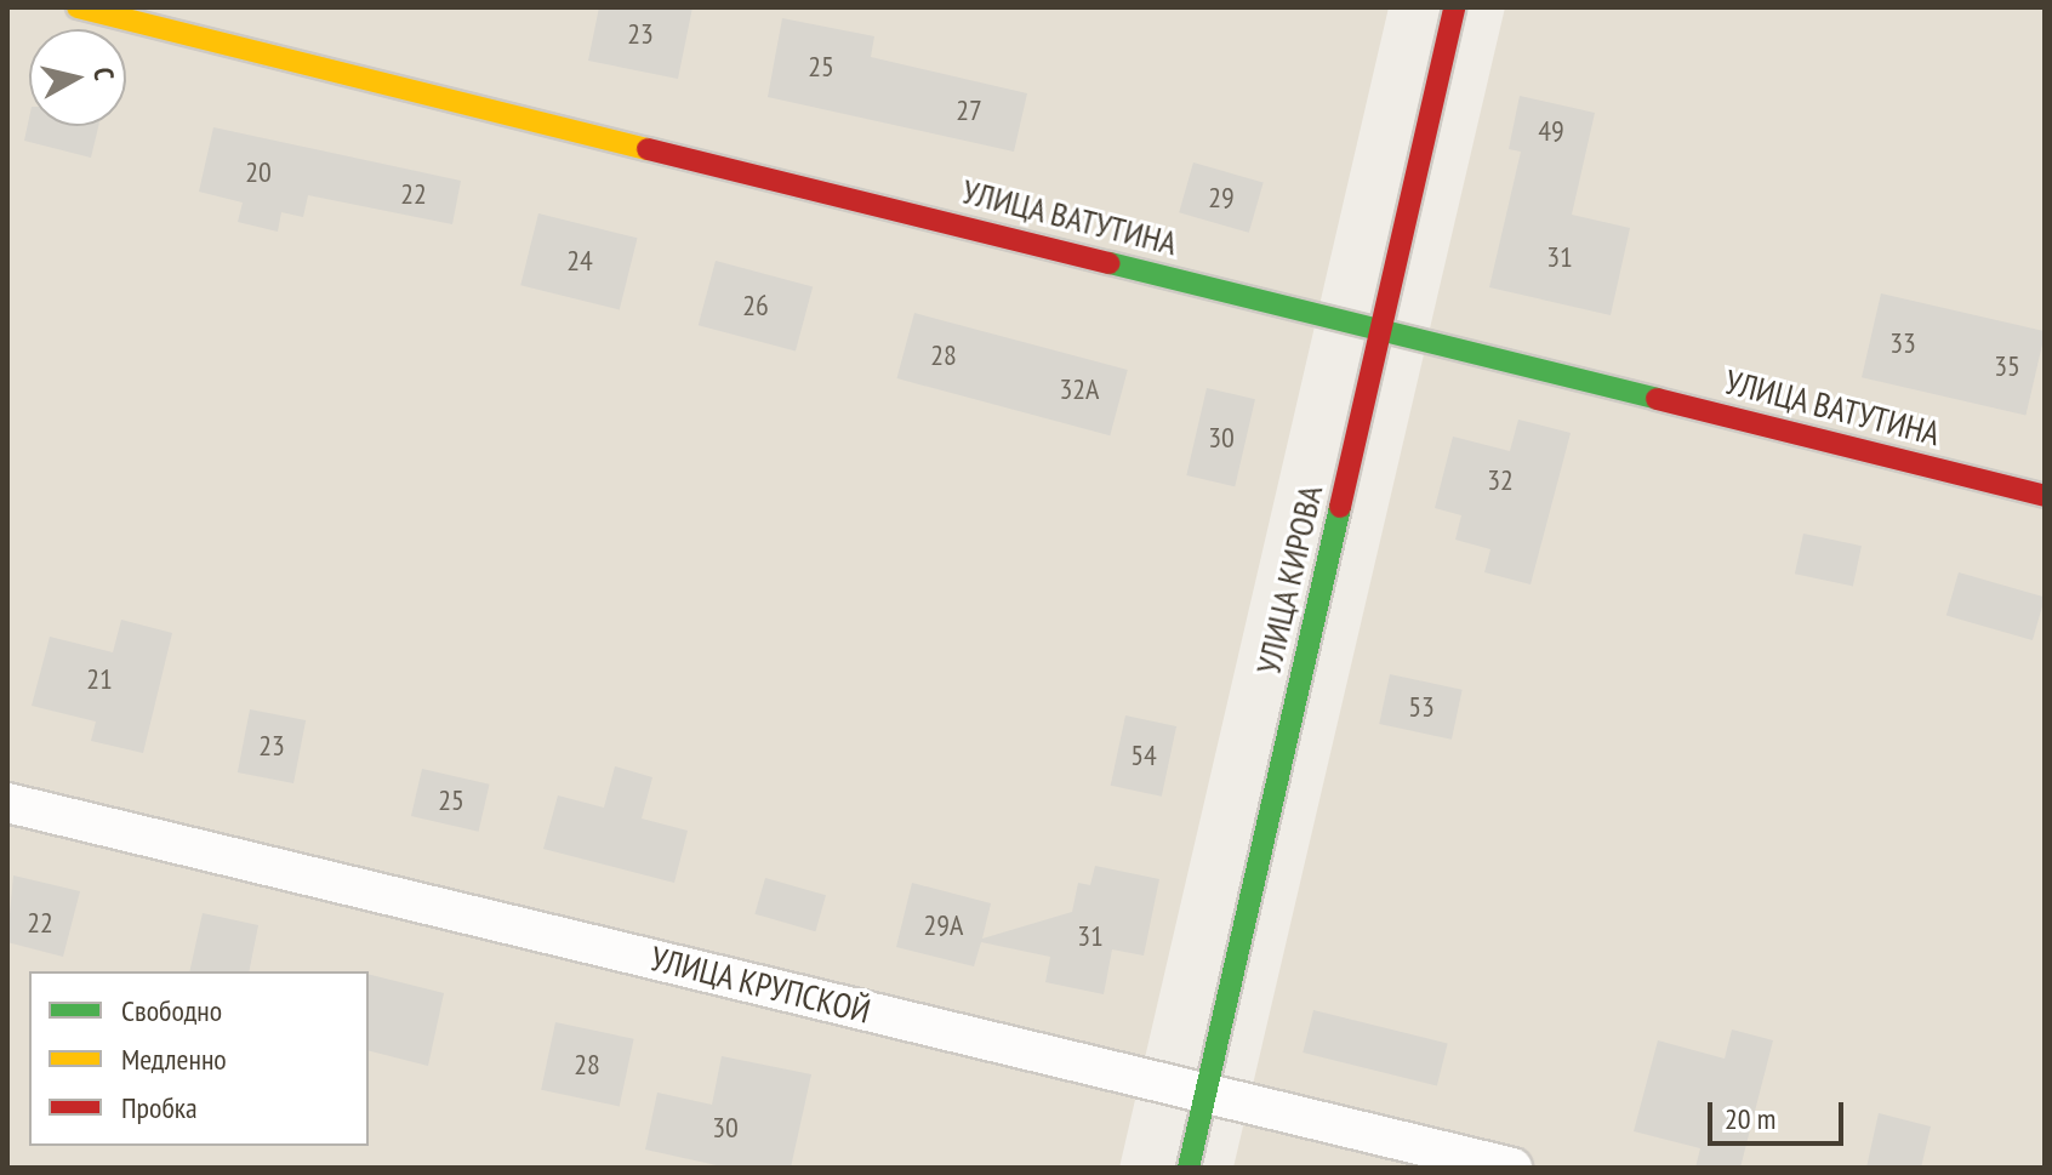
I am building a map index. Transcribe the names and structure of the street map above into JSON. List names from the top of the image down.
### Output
{
  "streets": {
    "street": ["УЛИЦА ВАТУТИНА", "УЛИЦА КИРОВА", "УЛИЦА КРУПСКОЙ"]
  },
  "crossings": [
    ["УЛИЦА ВАТУТИНА", "УЛИЦА КИРОВА"],
    ["УЛИЦА КИРОВА", "УЛИЦА КРУПСКОЙ"]
  ],
  "house_numbers": [
    "23",
    "25",
    "27",
    "49",
    "20",
    "22",
    "29",
    "31",
    "24",
    "26",
    "33",
    "28",
    "35",
    "32А",
    "30",
    "32",
    "21",
    "53",
    "23",
    "54",
    "25",
    "22",
    "29А",
    "31",
    "28",
    "30"
  ],
  "legend": ["Свободно", "Медленно", "Пробка"],
  "scale_bar": "20 m",
  "north": "right"
}
